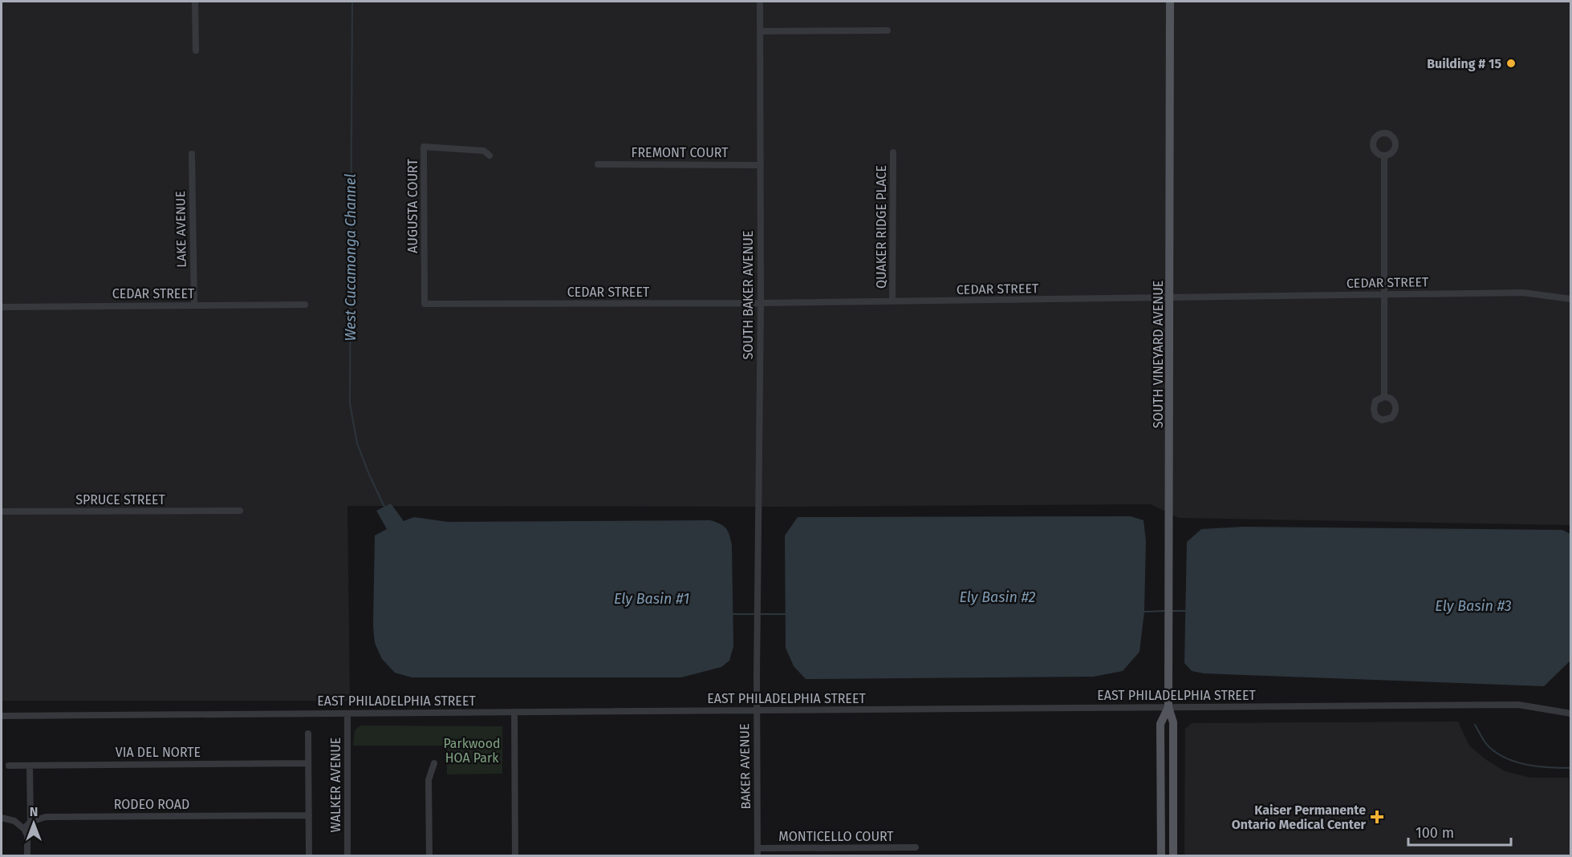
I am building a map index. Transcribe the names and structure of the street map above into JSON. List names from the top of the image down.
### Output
{
  "streets": {
    "main road": ["SOUTH VINEYARD AVENUE"],
    "street": [
      "FREMONT COURT",
      "AUGUSTA COURT",
      "QUAKER RIDGE PLACE",
      "LAKE AVENUE",
      "CEDAR STREET",
      "SOUTH BAKER AVENUE",
      "SPRUCE STREET",
      "EAST PHILADELPHIA STREET",
      "VIA DEL NORTE",
      "BAKER AVENUE",
      "WALKER AVENUE",
      "RODEO ROAD",
      "MONTICELLO COURT"
    ]
  },
  "crossings": [
    ["FREMONT COURT", "SOUTH BAKER AVENUE"],
    ["AUGUSTA COURT", "CEDAR STREET"],
    ["QUAKER RIDGE PLACE", "CEDAR STREET"],
    ["LAKE AVENUE", "CEDAR STREET"],
    ["CEDAR STREET", "SOUTH BAKER AVENUE"],
    ["CEDAR STREET", "SOUTH VINEYARD AVENUE"],
    ["SOUTH BAKER AVENUE", "BAKER AVENUE"],
    ["SOUTH VINEYARD AVENUE", "EAST PHILADELPHIA STREET"],
    ["EAST PHILADELPHIA STREET", "BAKER AVENUE"],
    ["EAST PHILADELPHIA STREET", "WALKER AVENUE"],
    ["VIA DEL NORTE", "WALKER AVENUE"],
    ["BAKER AVENUE", "MONTICELLO COURT"],
    ["WALKER AVENUE", "RODEO ROAD"]
  ],
  "water": [
    "West Cucamonga Channel",
    "Ely Basin #2",
    "Ely Basin #1",
    "Ely Basin #3"
  ],
  "parks": ["Parkwood HOA Park"],
  "places": {
    "other": ["Building # 15"],
    "health": ["Kaiser Permanente Ontario Medical Center"]
  },
  "scale_bar": "100 m",
  "north": "top"
}
